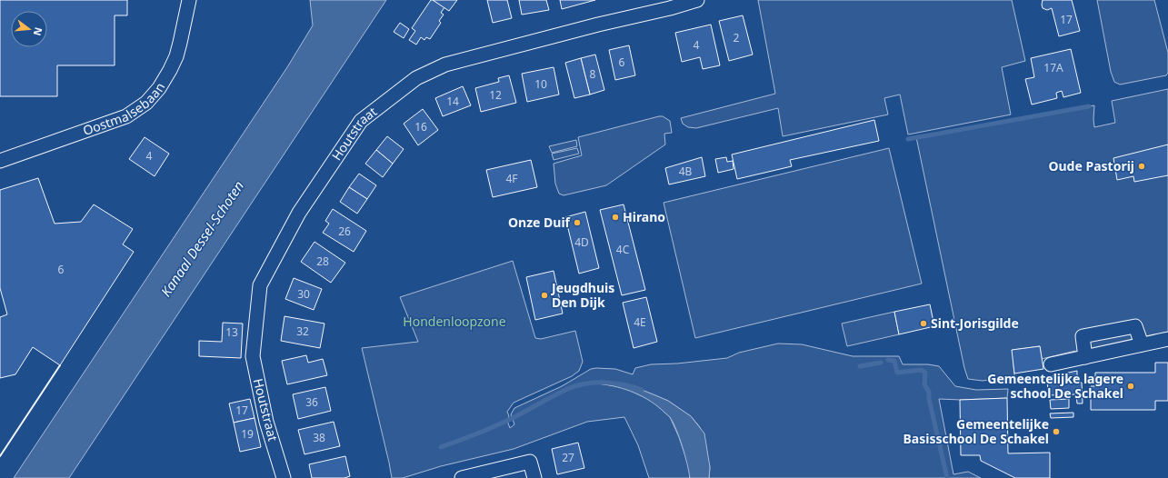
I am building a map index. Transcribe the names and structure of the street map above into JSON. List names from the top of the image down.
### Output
{
  "streets": {
    "street": ["Oostmalsebaan", "Houtstraat"]
  },
  "water": ["Kanaal Dessel-Schoten"],
  "parks": ["Hondenloopzone"],
  "places": [
    "Oude Pastorij",
    "Hirano",
    "Onze Duif",
    "Jeugdhuis Den Dijk",
    "Sint-Jorisgilde",
    "Gemeentelijke lagere school De Schakel",
    "Gemeentelijke Basisschool De Schakel"
  ],
  "house_numbers": [
    "17",
    "2",
    "4",
    "6",
    "17A",
    "8",
    "10",
    "12",
    "14",
    "16",
    "4",
    "4B",
    "4F",
    "26",
    "4D",
    "4C",
    "28",
    "6",
    "30",
    "4E",
    "32",
    "13",
    "36",
    "17",
    "19",
    "38",
    "27"
  ],
  "north": "right"
}
